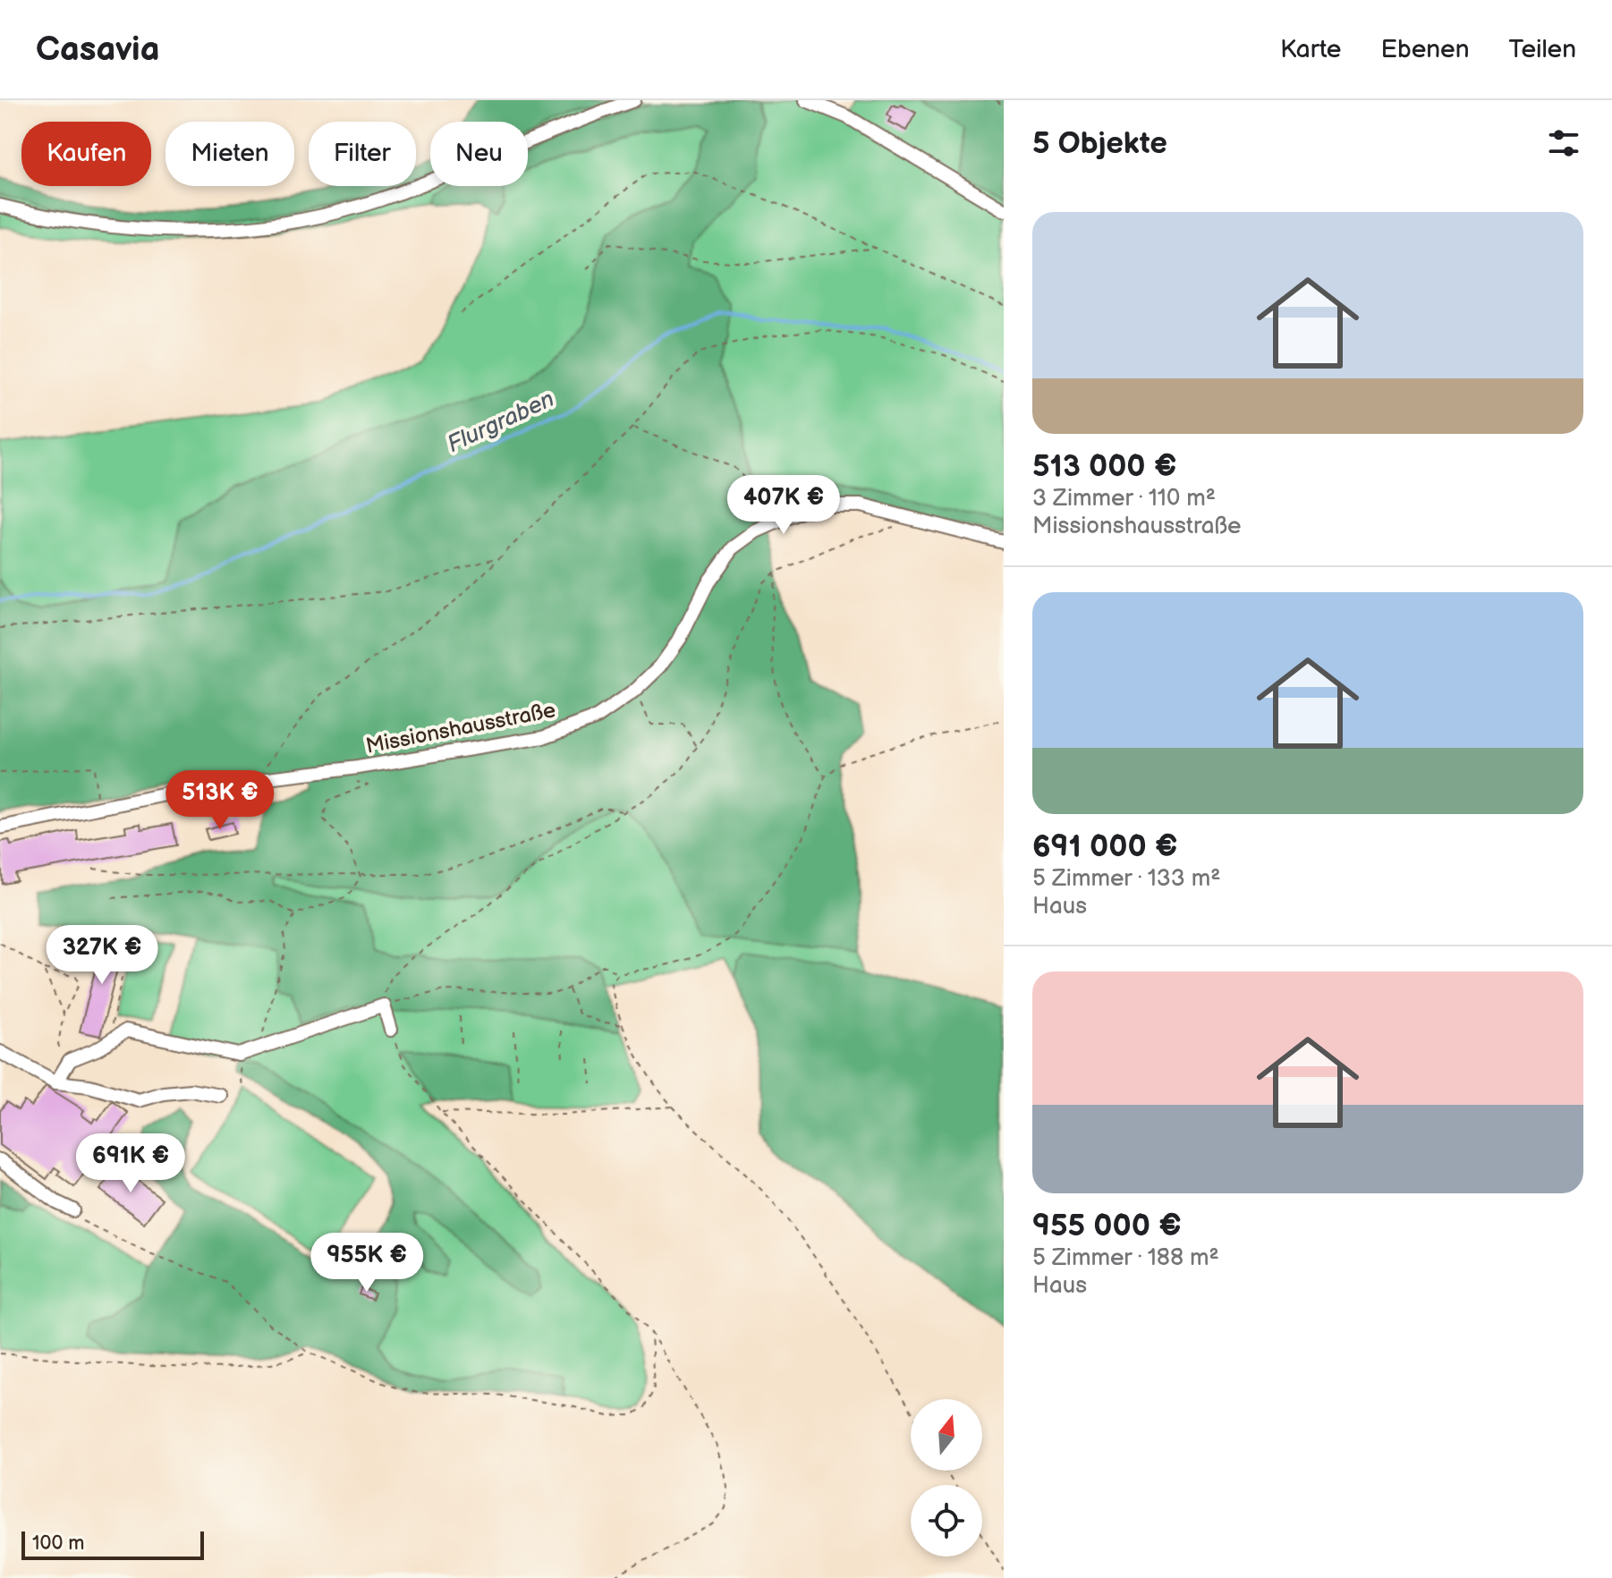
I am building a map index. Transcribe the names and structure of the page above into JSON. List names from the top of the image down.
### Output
{
  "streets": {
    "street": ["Missionshausstraße"]
  },
  "water": ["Flurgraben"],
  "scale_bar": "100 m",
  "north": "top",
  "page": {
    "header": "Casavia",
    "nav": ["Karte", "Ebenen", "Teilen"],
    "heading": "5 Objekte",
    "chip": [
      "Kaufen",
      "Mieten",
      "Filter",
      "Neu"
    ],
    "list": [
      {
        "name": "513 000 €",
        "note": "3 Zimmer · 110 m² · Missionshausstraße"
      },
      {
        "name": "691 000 €",
        "note": "5 Zimmer · 133 m² · Haus"
      },
      {
        "name": "955 000 €",
        "note": "5 Zimmer · 188 m² · Haus"
      }
    ],
    "price": [
      "407K €",
      "513K €",
      "327K €",
      "691K €",
      "955K €"
    ],
    "scale": "100 m"
  }
}
